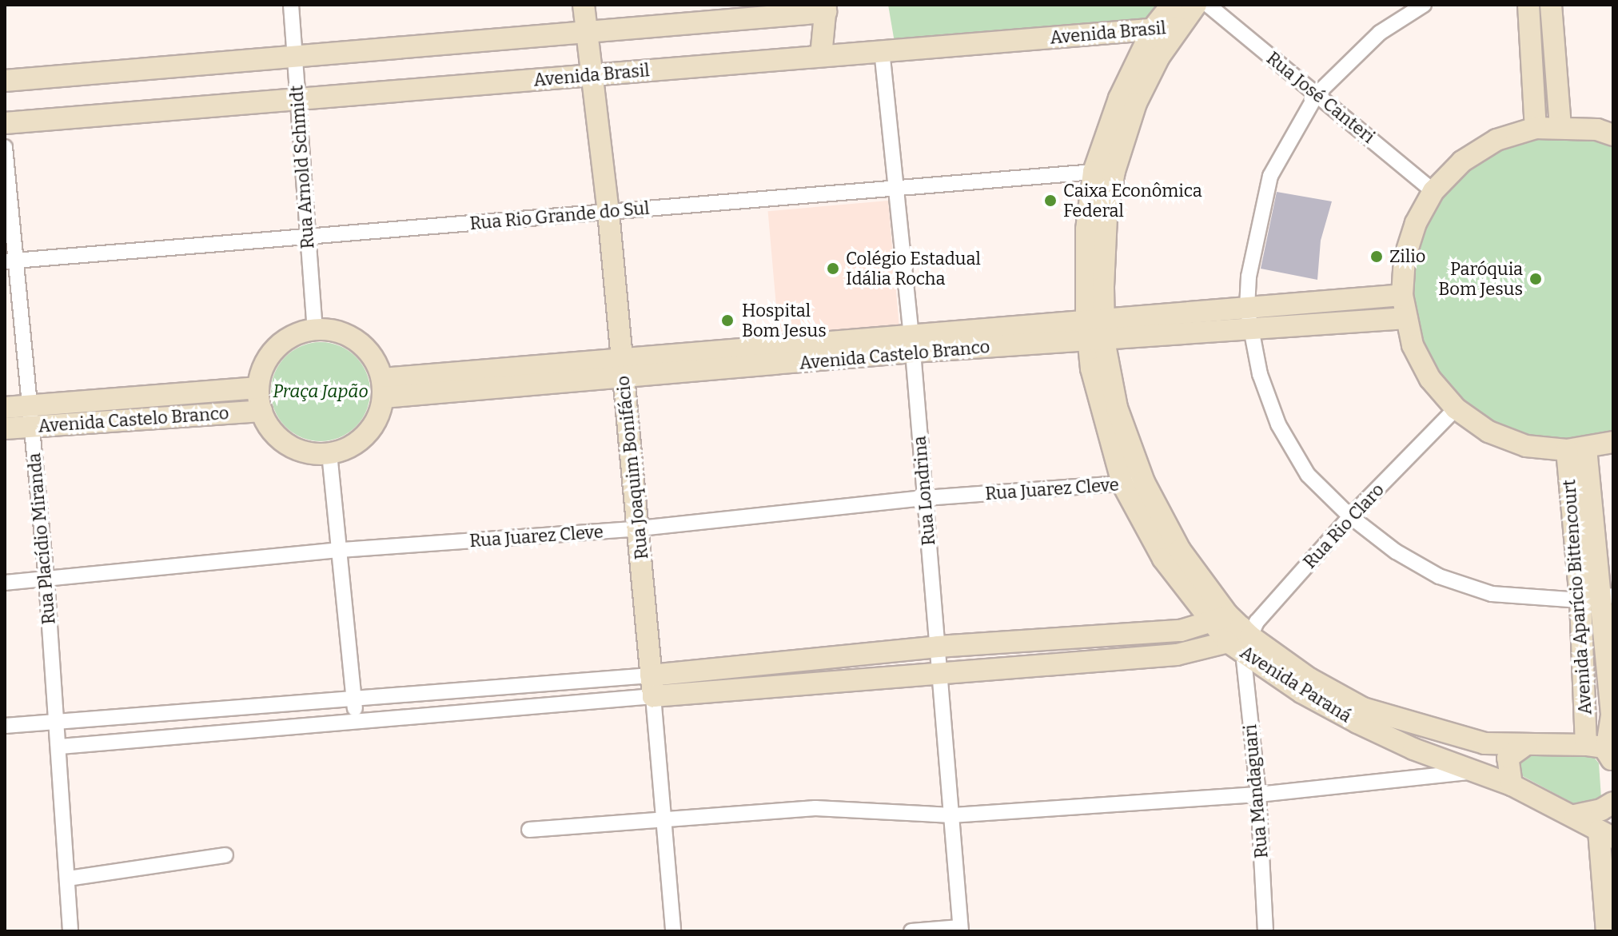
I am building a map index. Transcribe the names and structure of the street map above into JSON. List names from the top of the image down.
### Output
{
  "streets": {
    "street": [
      "Avenida Brasil",
      "Rua José Canteri",
      "Rua Arnold Schmidt",
      "Rua Rio Grande do Sul",
      "Avenida Castelo Branco",
      "Rua Joaquim Bonifácio",
      "Rua Juarez Cleve",
      "Rua Londrina",
      "Rua Rio Claro",
      "Rua Placídio Miranda",
      "Avenida Aparício Bittencourt",
      "Avenida Paraná",
      "Rua Mandaguari"
    ]
  },
  "crossings": [
    ["Avenida Brasil", "Rua Arnold Schmidt"],
    ["Avenida Brasil", "Rua Joaquim Bonifácio"],
    ["Avenida Brasil", "Rua Londrina"],
    ["Avenida Brasil", "Avenida Paraná"],
    ["Rua Arnold Schmidt", "Rua Rio Grande do Sul"],
    ["Rua Arnold Schmidt", "Avenida Castelo Branco"],
    ["Rua Rio Grande do Sul", "Rua Joaquim Bonifácio"],
    ["Rua Rio Grande do Sul", "Rua Londrina"],
    ["Rua Rio Grande do Sul", "Rua Placídio Miranda"],
    ["Rua Rio Grande do Sul", "Avenida Paraná"],
    ["Avenida Castelo Branco", "Rua Joaquim Bonifácio"],
    ["Avenida Castelo Branco", "Rua Londrina"],
    ["Avenida Castelo Branco", "Rua Placídio Miranda"],
    ["Avenida Castelo Branco", "Avenida Paraná"],
    ["Rua Joaquim Bonifácio", "Rua Juarez Cleve"],
    ["Rua Juarez Cleve", "Rua Londrina"],
    ["Rua Juarez Cleve", "Rua Placídio Miranda"],
    ["Rua Juarez Cleve", "Avenida Paraná"],
    ["Rua Rio Claro", "Avenida Paraná"],
    ["Rua Rio Claro", "Rua Mandaguari"],
    ["Avenida Aparício Bittencourt", "Avenida Paraná"],
    ["Avenida Paraná", "Rua Mandaguari"]
  ],
  "parks": ["Praça Japão"],
  "places": [
    "Caixa Econômica Federal",
    "Zilio",
    "Colégio Estadual Idália Rocha",
    "Paróquia Bom Jesus",
    "Hospital Bom Jesus"
  ]
}
